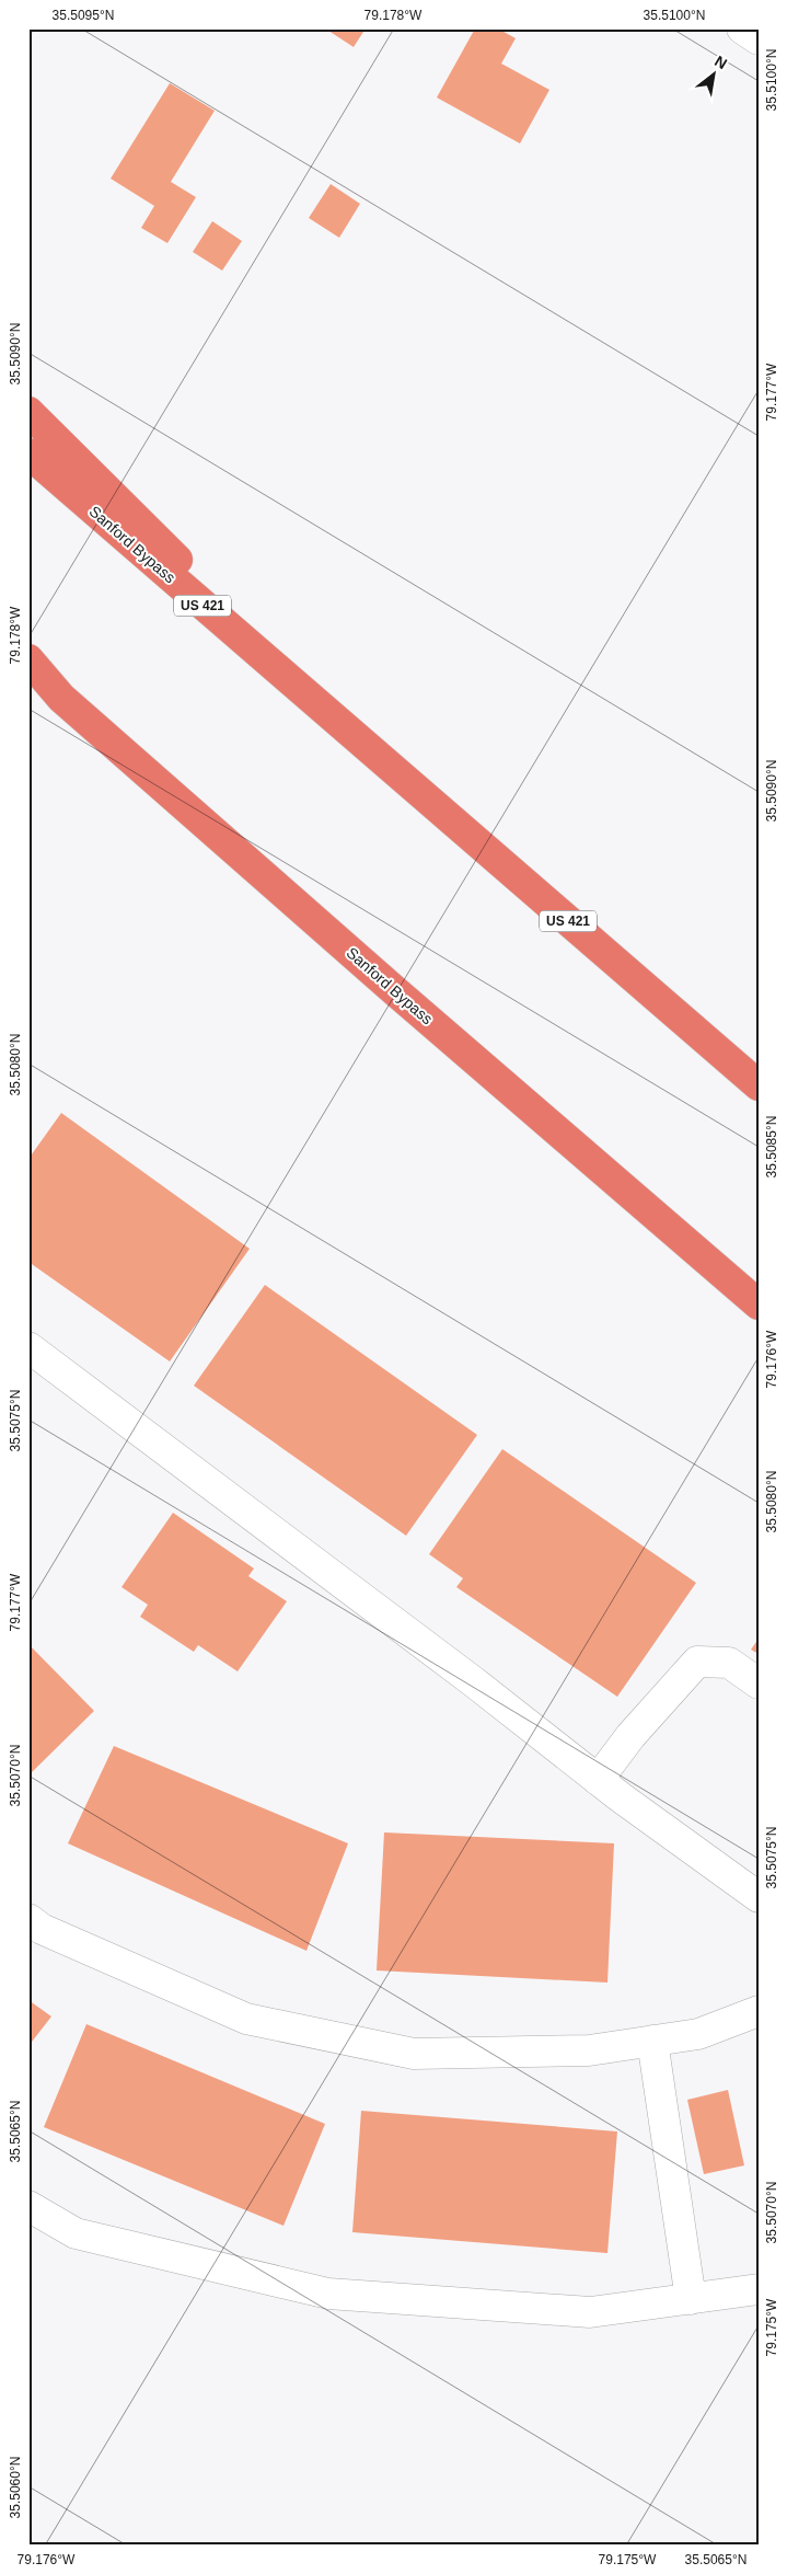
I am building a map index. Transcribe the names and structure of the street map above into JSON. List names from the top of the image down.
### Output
{
  "streets": {
    "highway": ["Sanford Bypass", "US 421"]
  },
  "north": "top right",
  "coordinates": [
    "35.5095°N",
    "79.178°W",
    "35.5100°N",
    "35.5090°N",
    "79.177°W",
    "35.5080°N",
    "35.5085°N",
    "79.176°W",
    "35.5075°N",
    "35.5070°N",
    "35.5065°N",
    "79.175°W",
    "35.5060°N"
  ]
}
